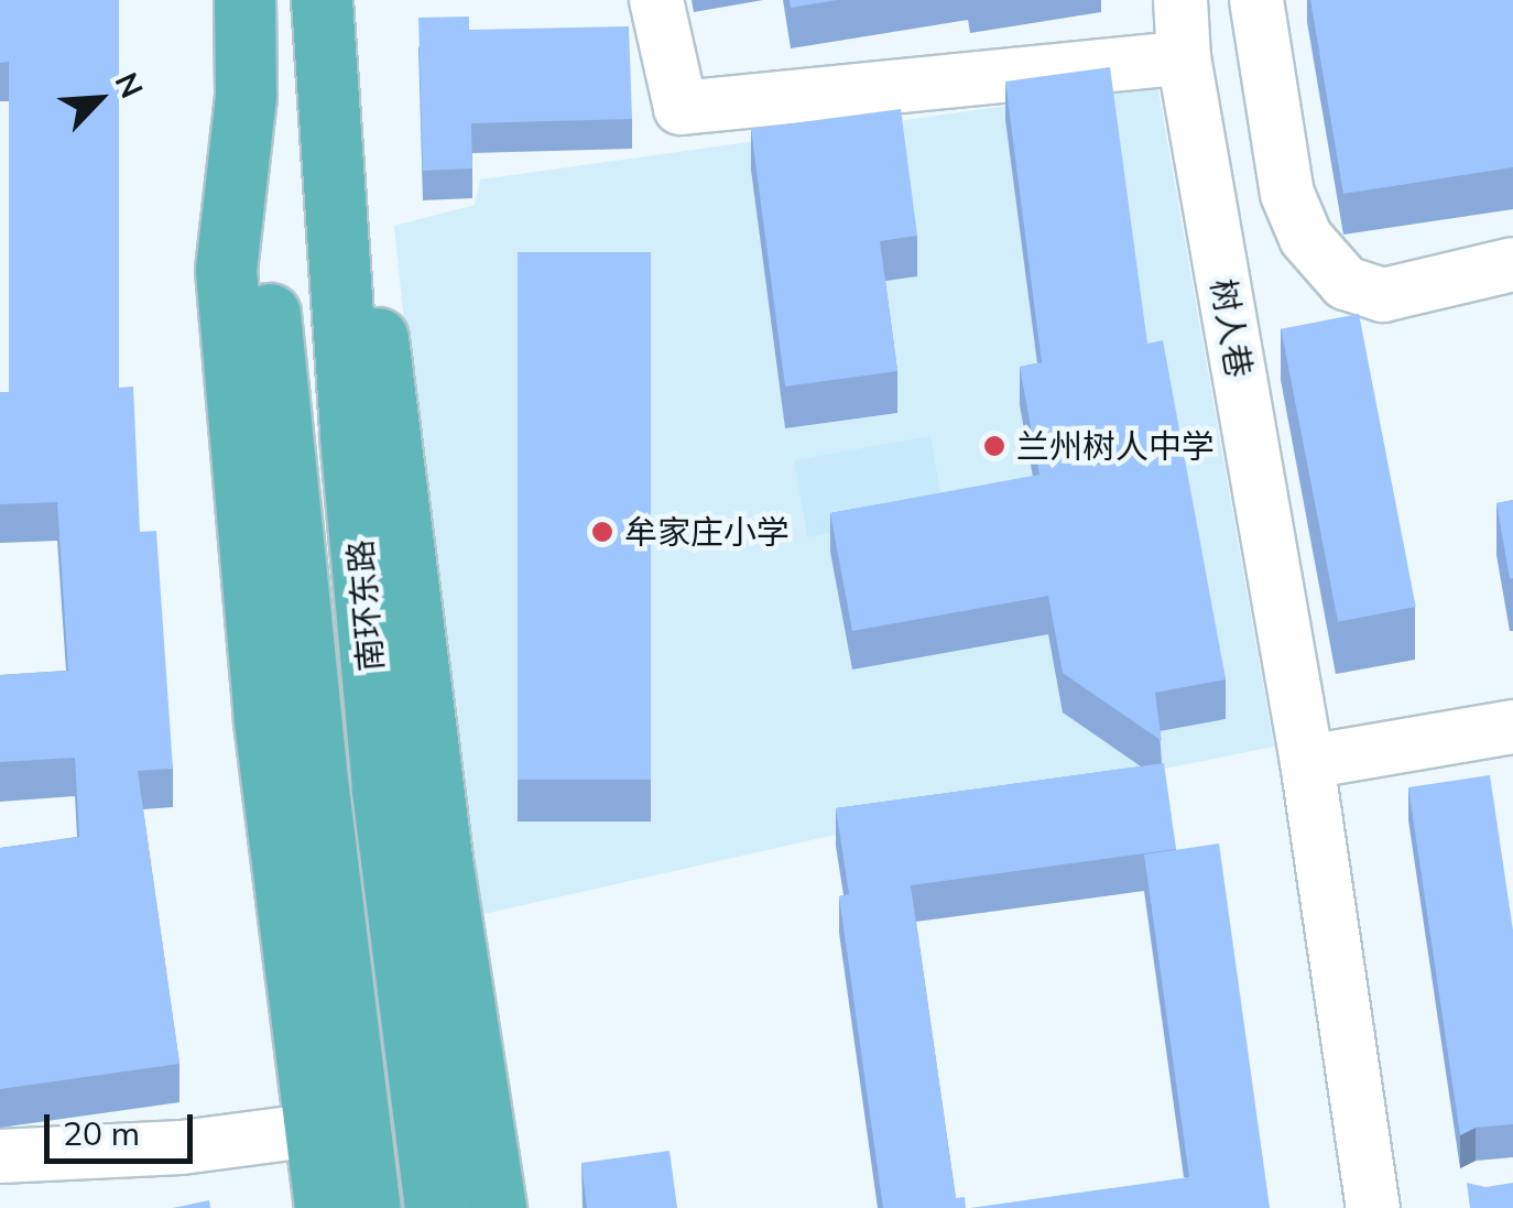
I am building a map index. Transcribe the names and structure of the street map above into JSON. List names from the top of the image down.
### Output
{
  "streets": {
    "highway": ["南环东路"],
    "street": ["树人巷"]
  },
  "places": ["兰州树人中学", "牟家庄小学"],
  "scale_bar": "20 m",
  "north": "top right"
}
